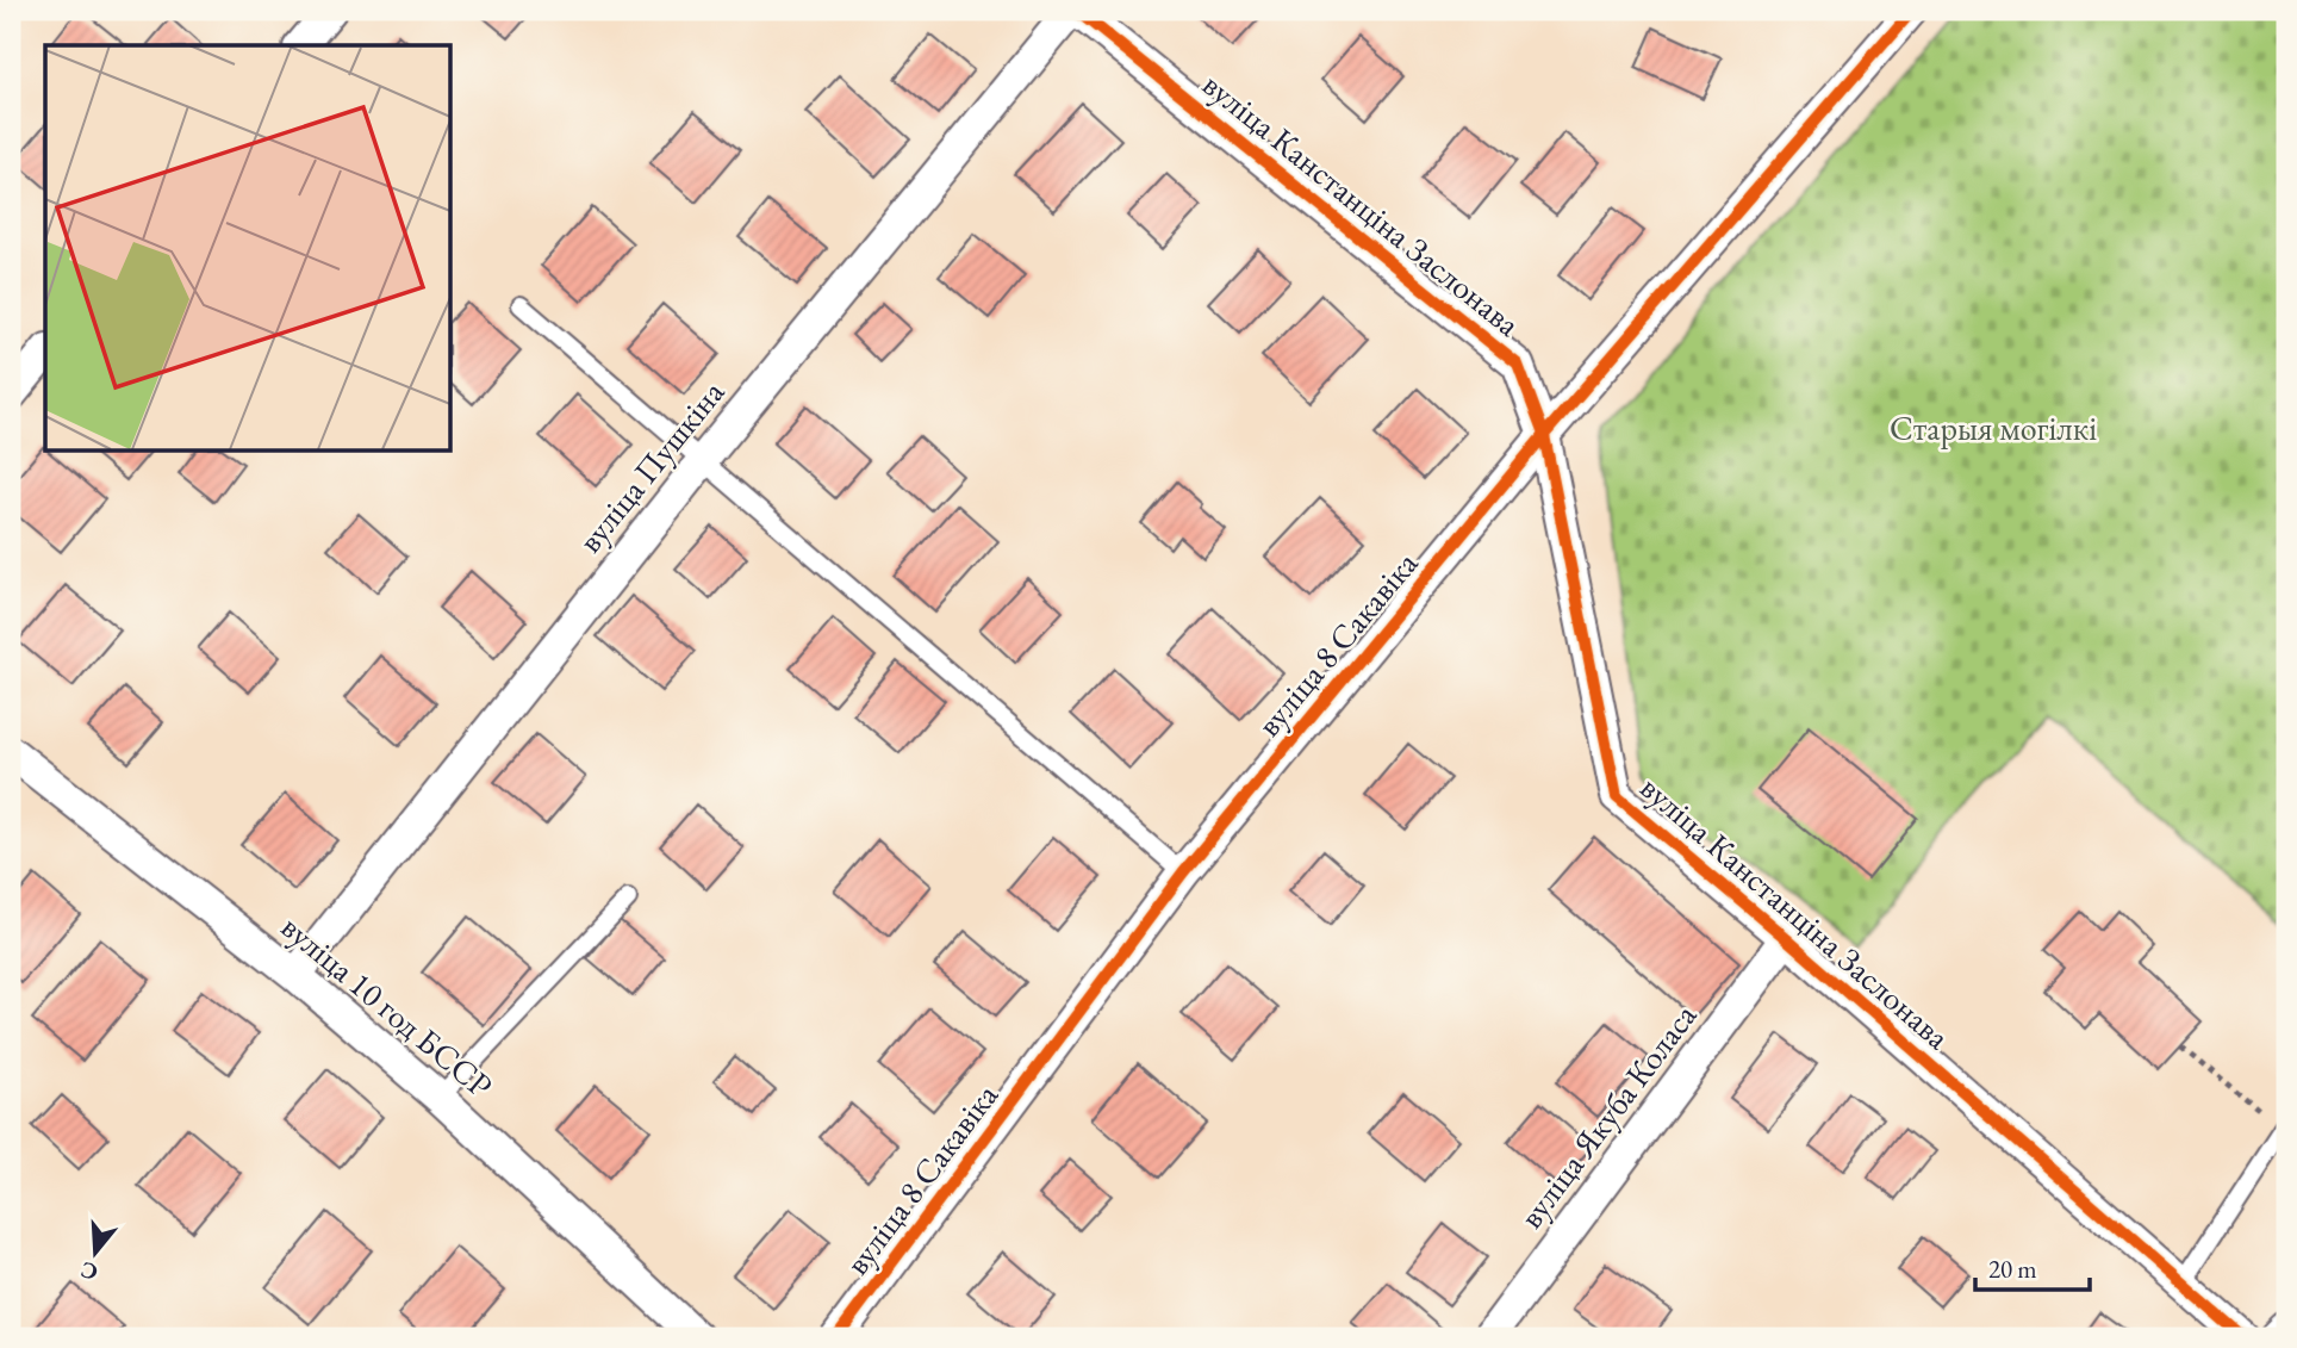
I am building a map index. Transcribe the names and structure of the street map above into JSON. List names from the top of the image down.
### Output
{
  "streets": {
    "street": [
      "вуліца Канстанціна Заслонава",
      "вуліца Пушкіна",
      "вуліца 8 Сакавіка",
      "вуліца 10 год БССР",
      "вуліца Якуба Коласа"
    ]
  },
  "crossings": [
    ["вуліца Канстанціна Заслонава", "вуліца 8 Сакавіка"],
    ["вуліца Канстанціна Заслонава", "вуліца Якуба Коласа"],
    ["вуліца Пушкіна", "вуліца 10 год БССР"]
  ],
  "parks": ["Старыя могілкі"],
  "scale_bar": "20 m",
  "north": "bottom"
}
